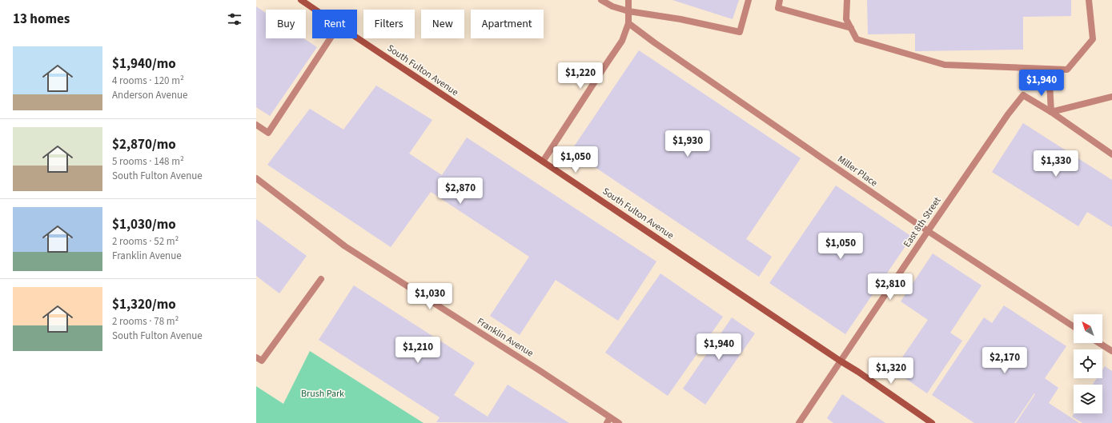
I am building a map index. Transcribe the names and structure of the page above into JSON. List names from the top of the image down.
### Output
{
  "streets": {
    "main road": ["South Fulton Avenue"],
    "street": ["Miller Place", "East 8th Street", "Franklin Avenue"]
  },
  "crossings": [
    ["South Fulton Avenue", "East 8th Street"],
    ["Miller Place", "East 8th Street"]
  ],
  "parks": ["Brush Park"],
  "north": "top left",
  "page": {
    "heading": "13 homes",
    "chip": [
      "Buy",
      "Rent",
      "Filters",
      "New",
      "Apartment"
    ],
    "list": [
      {
        "name": "$1,940/mo",
        "note": "4 rooms · 120 m² · Anderson Avenue"
      },
      {
        "name": "$2,870/mo",
        "note": "5 rooms · 148 m² · South Fulton Avenue"
      },
      {
        "name": "$1,030/mo",
        "note": "2 rooms · 52 m² · Franklin Avenue"
      },
      {
        "name": "$1,320/mo",
        "note": "2 rooms · 78 m² · South Fulton Avenue"
      }
    ],
    "price": [
      "$1,220",
      "$1,940",
      "$1,930",
      "$1,050",
      "$1,330",
      "$2,870",
      "$1,050",
      "$2,810",
      "$1,030",
      "$1,940",
      "$1,210",
      "$2,170",
      "$1,320"
    ]
  }
}
